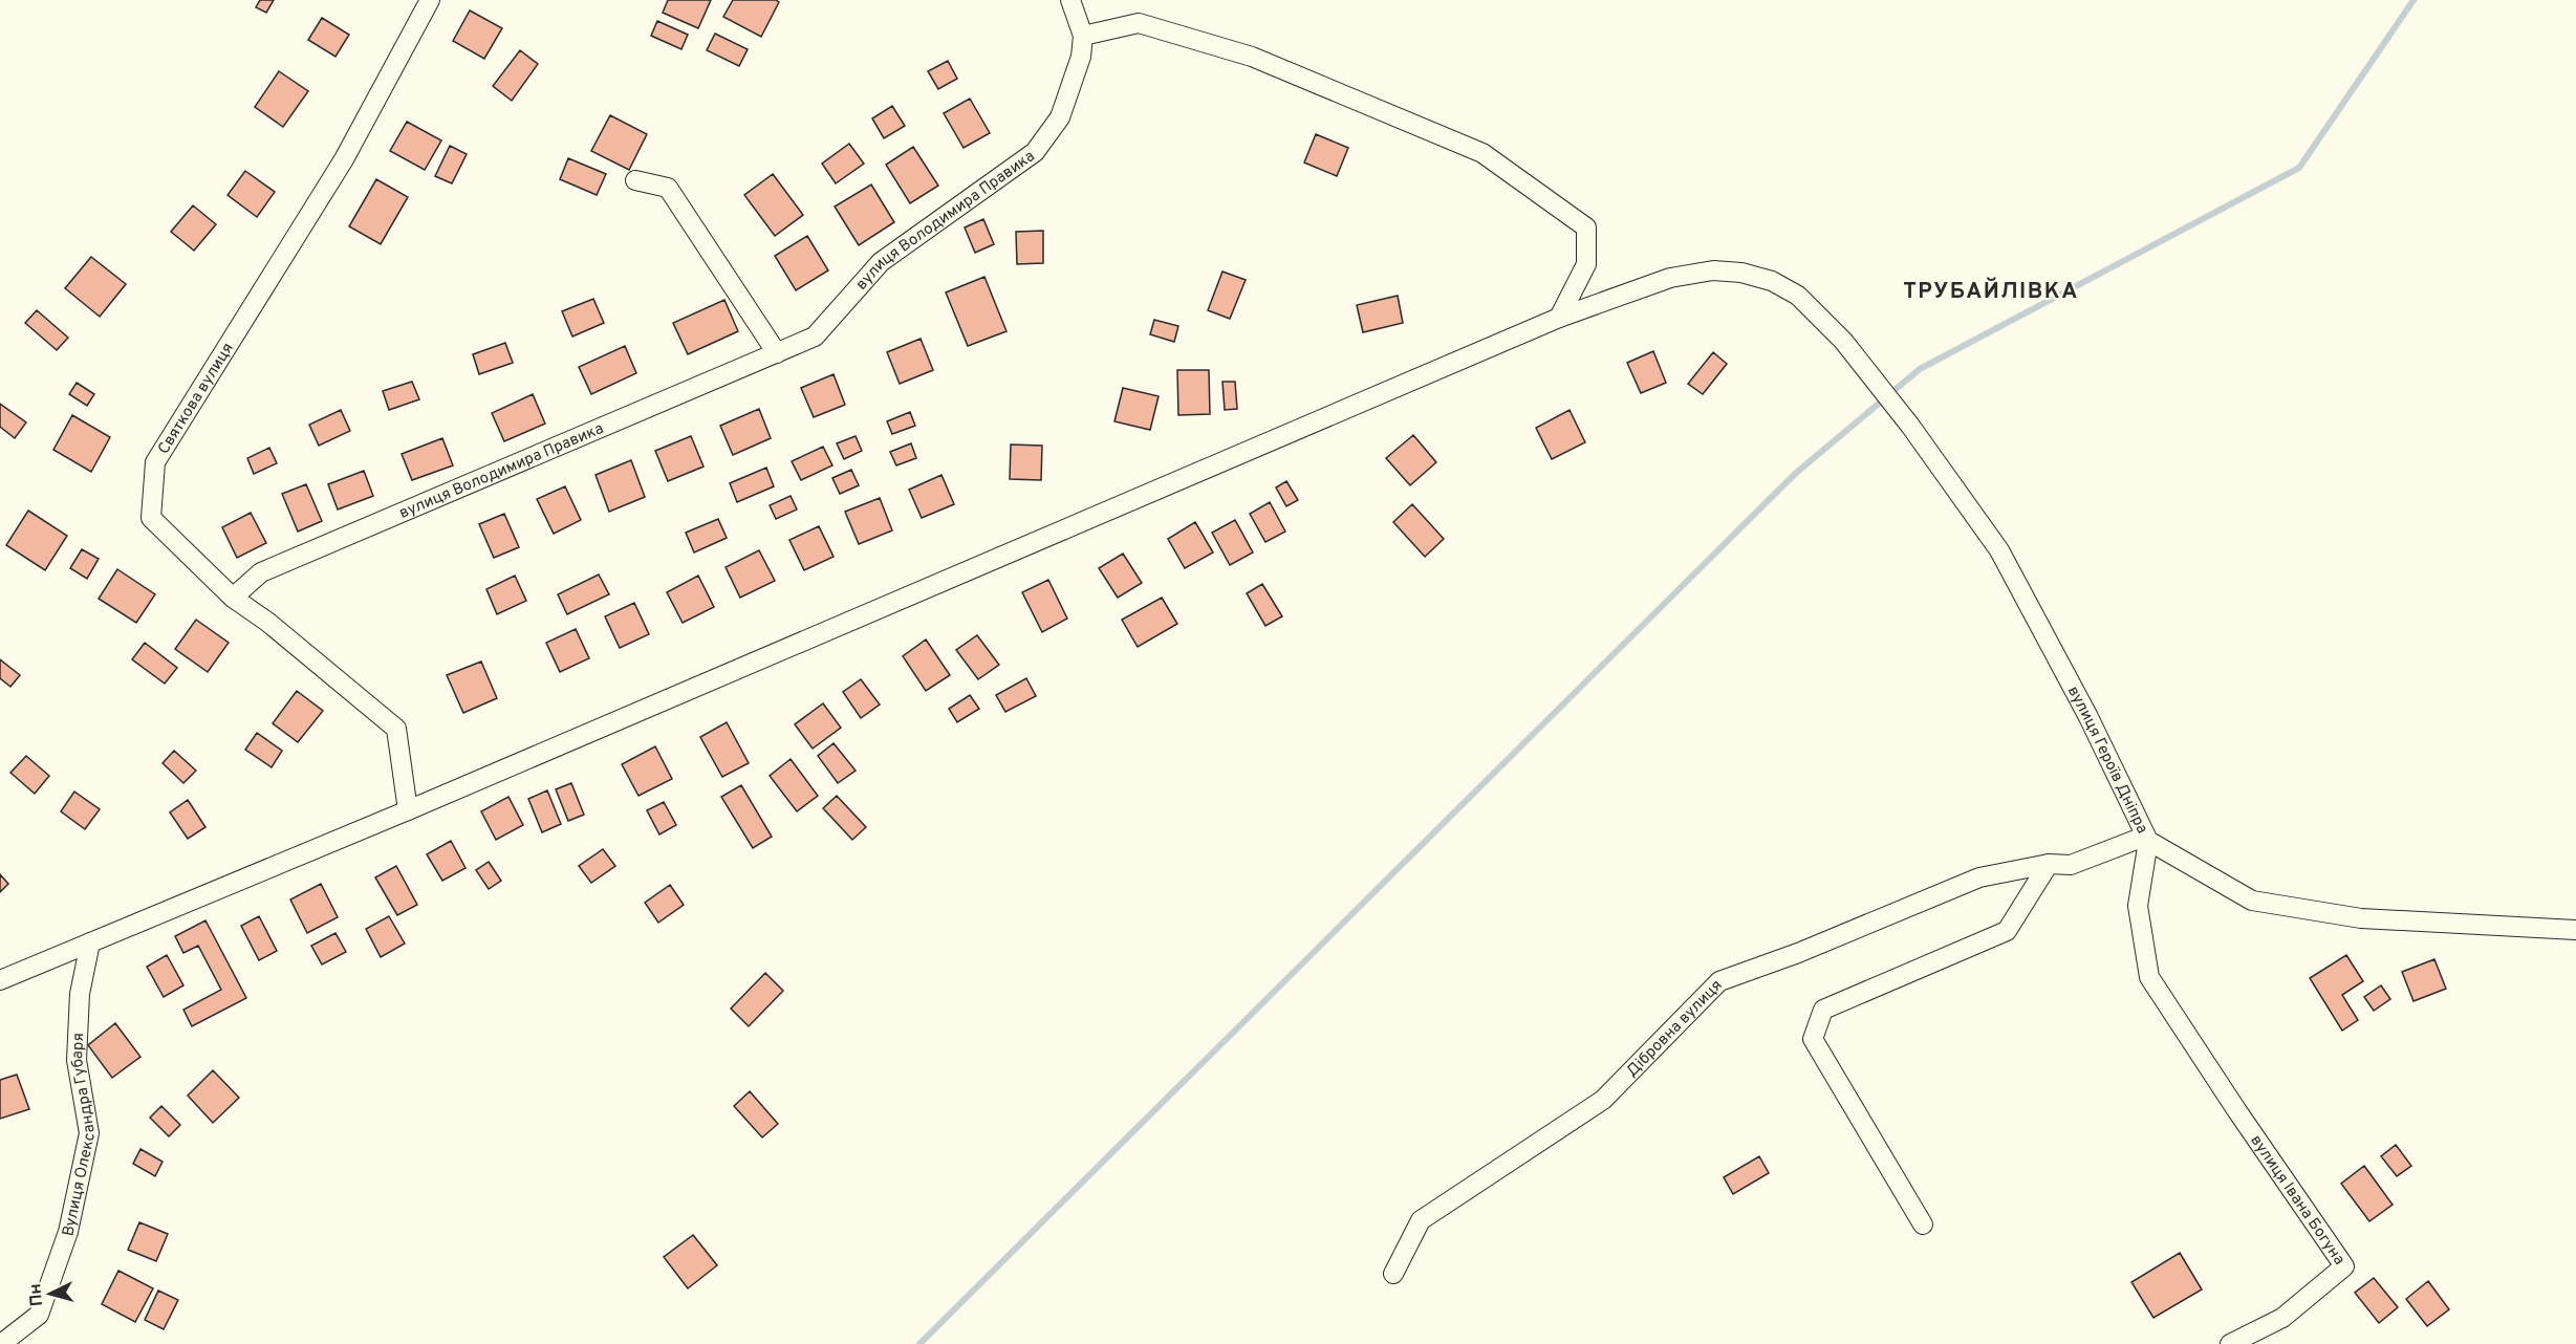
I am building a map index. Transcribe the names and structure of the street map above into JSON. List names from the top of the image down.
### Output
{
  "streets": {
    "street": [
      "вулиця Володимира Правика",
      "Святкова вулиця",
      "вулиця Героїв Дніпра",
      "Дібровна вулиця",
      "Вулиця Олександра Губаря",
      "вулиця Івана Богуна"
    ]
  },
  "crossings": [
    ["вулиця Володимира Правика", "Святкова вулиця"],
    ["Святкова вулиця", "вулиця Героїв Дніпра"],
    ["вулиця Героїв Дніпра", "Дібровна вулиця"],
    ["вулиця Героїв Дніпра", "Вулиця Олександра Губаря"],
    ["вулиця Героїв Дніпра", "вулиця Івана Богуна"],
    ["Дібровна вулиця", "вулиця Івана Богуна"]
  ],
  "districts": ["ТРУБАЙЛІВКА"],
  "north": "left"
}
